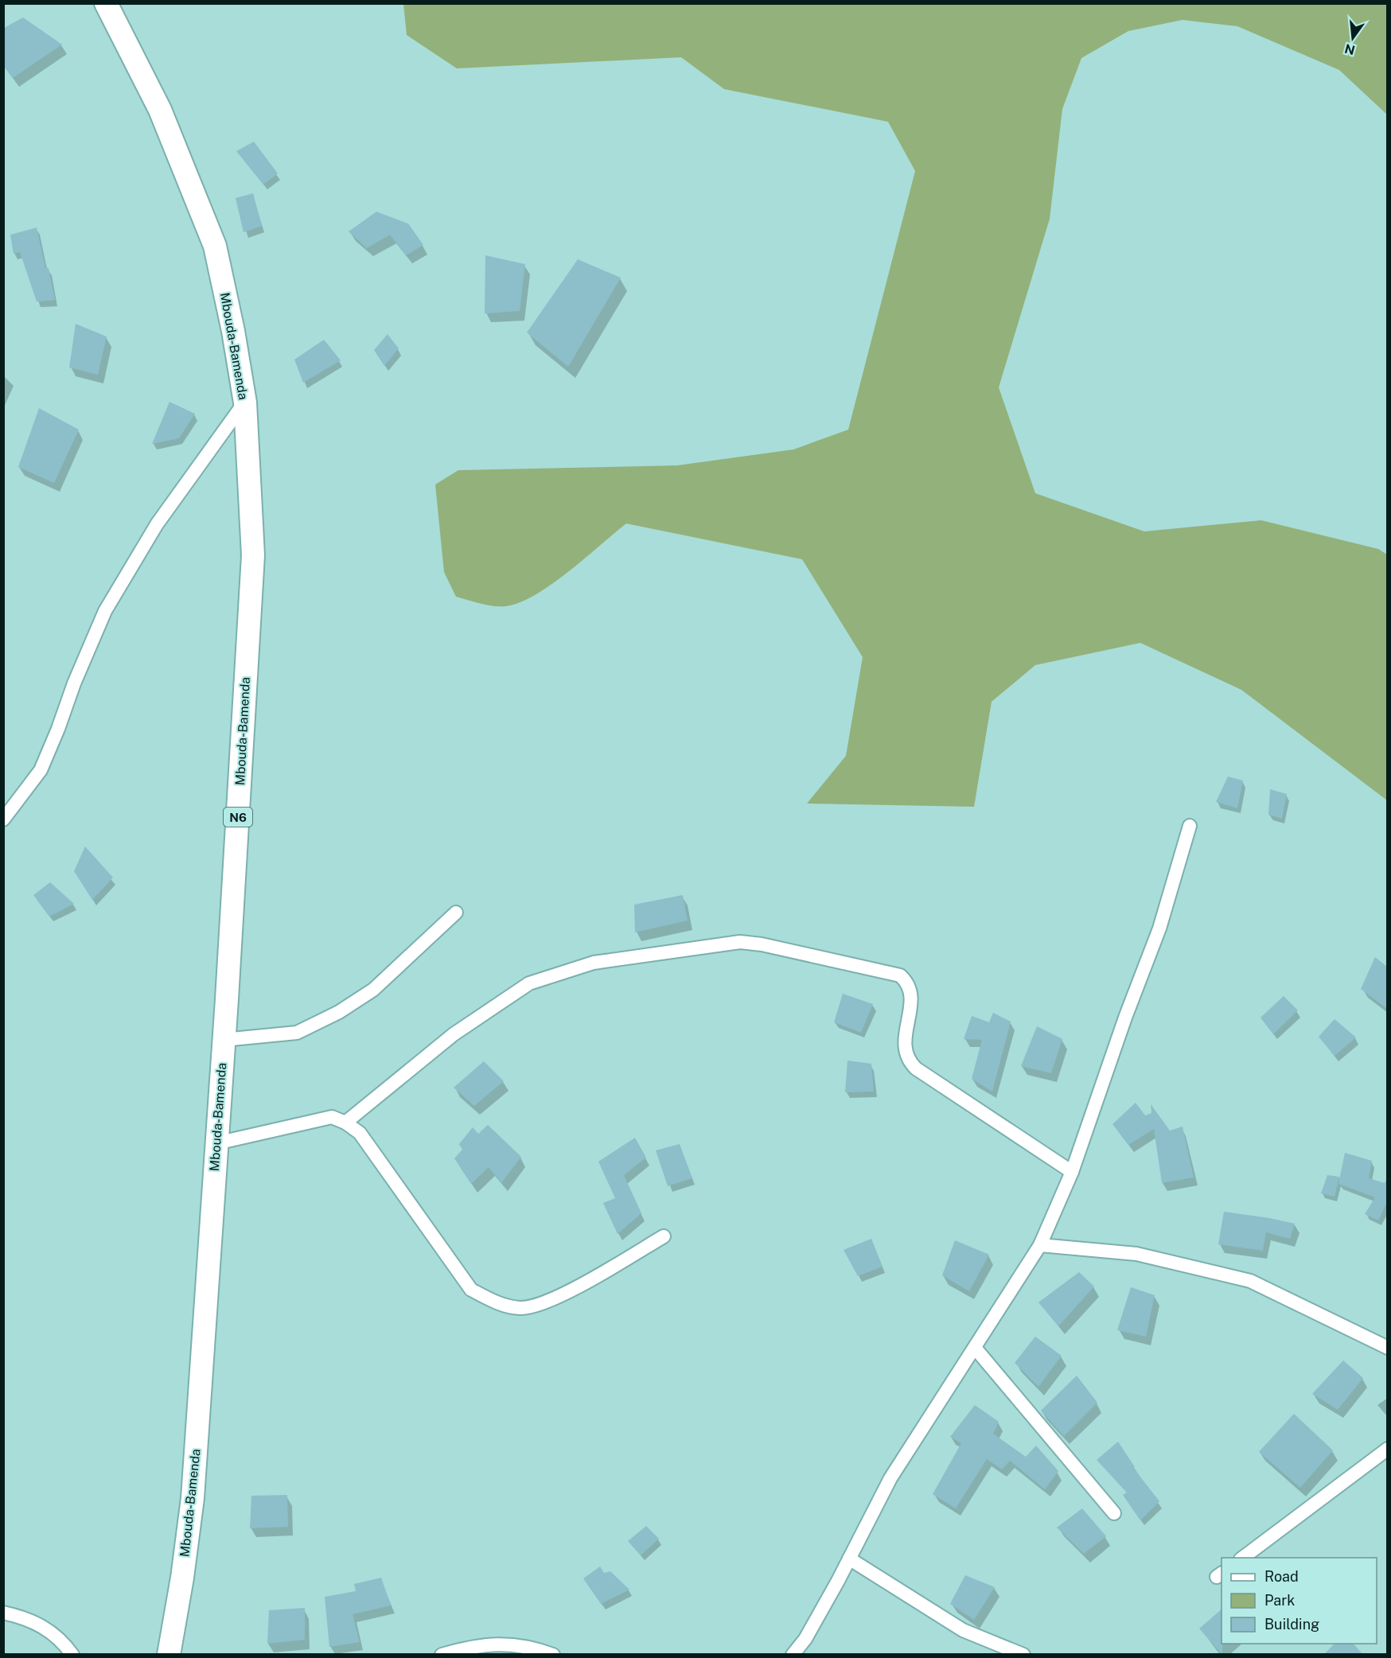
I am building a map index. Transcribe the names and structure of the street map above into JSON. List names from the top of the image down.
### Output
{
  "streets": {
    "highway": ["Mbouda-Bamenda", "N6"]
  },
  "legend": ["Road", "Park", "Building"],
  "north": "bottom"
}
